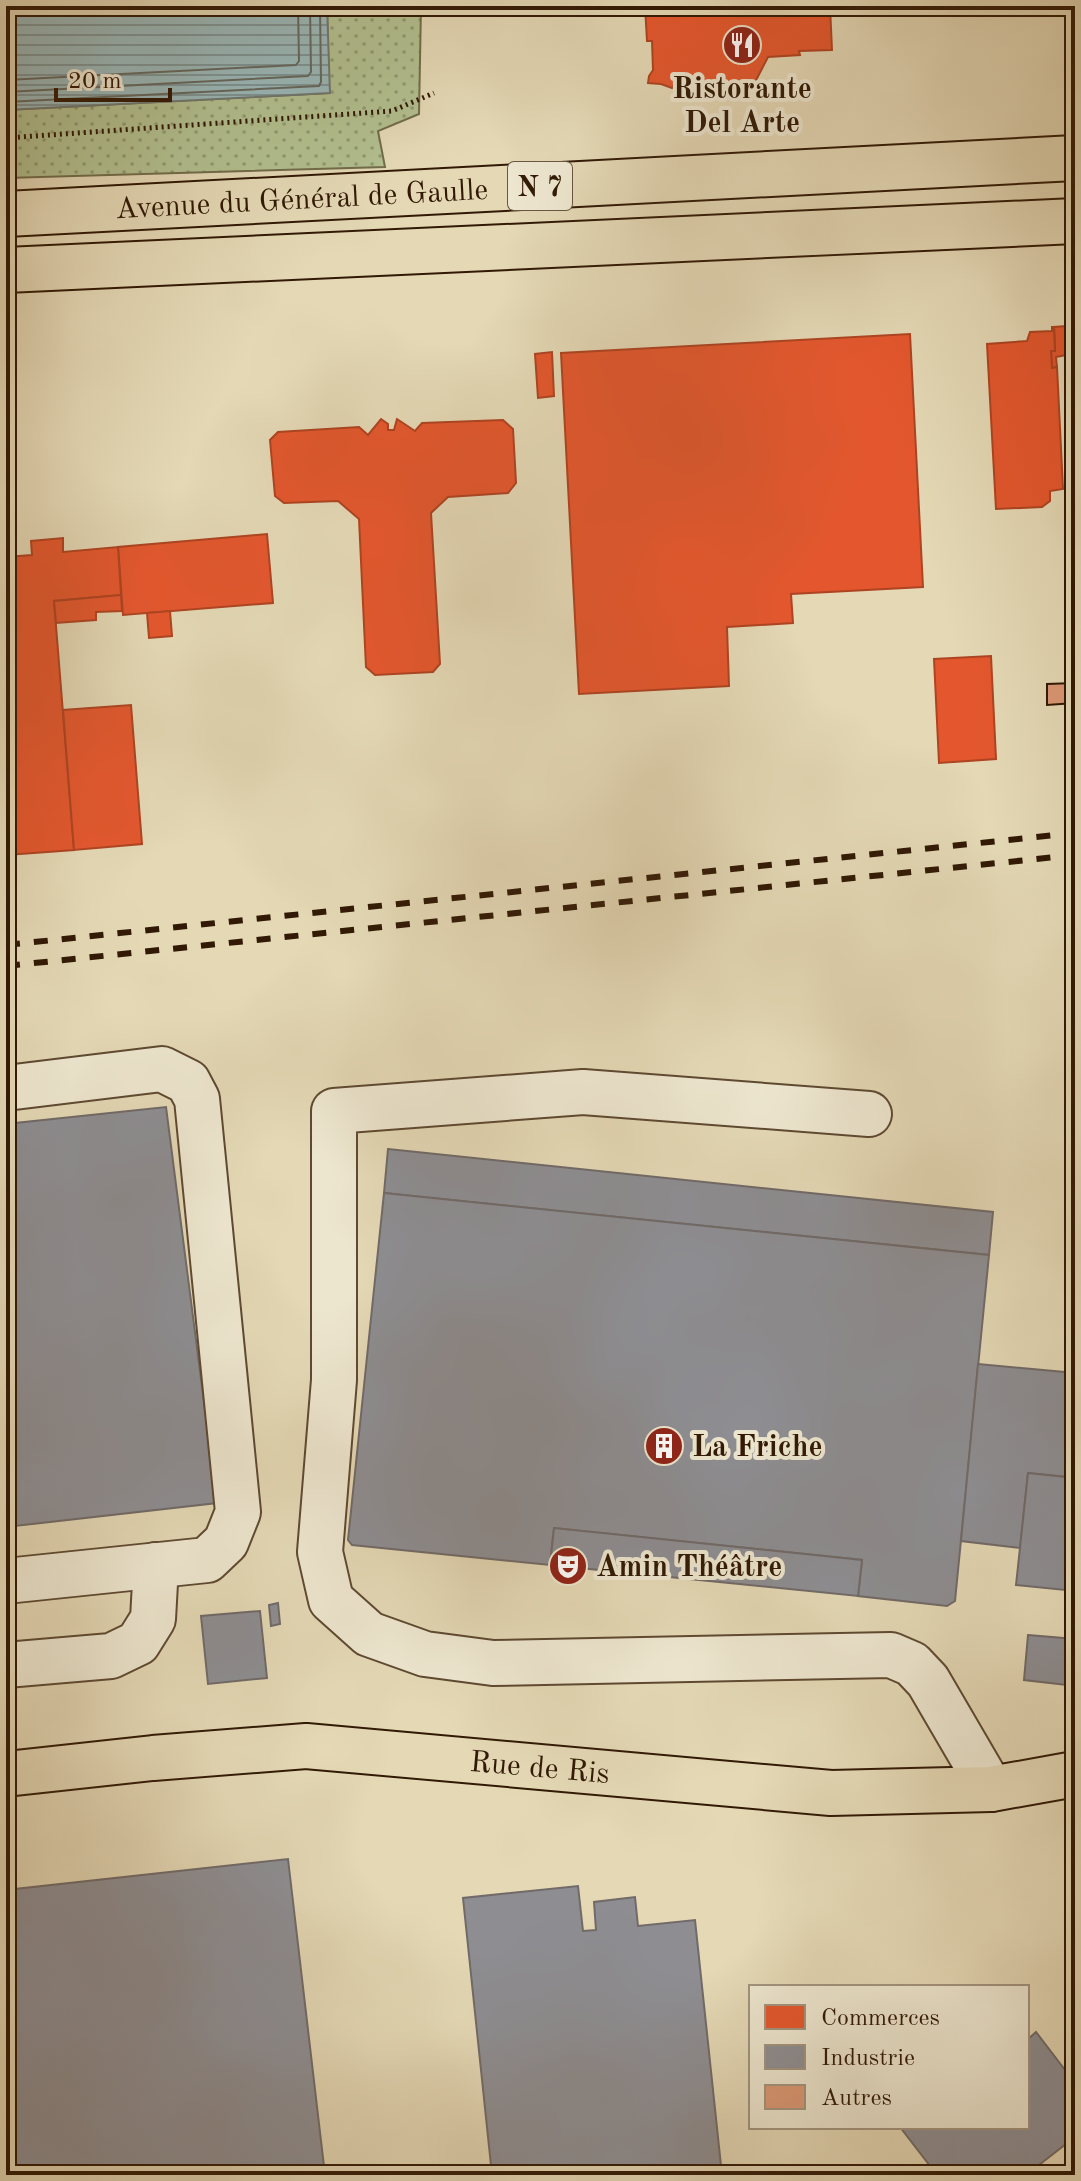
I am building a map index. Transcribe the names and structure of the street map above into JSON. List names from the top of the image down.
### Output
{
  "streets": {
    "main road": ["N 7", "Avenue du Général de Gaulle", "Rue de Ris"]
  },
  "places": {
    "restaurant": ["Ristorante Del Arte"],
    "building": ["La Friche"],
    "theatre": ["Amin Théâtre"]
  },
  "legend": ["Commerces", "Industrie", "Autres"],
  "scale_bar": "20 m"
}
